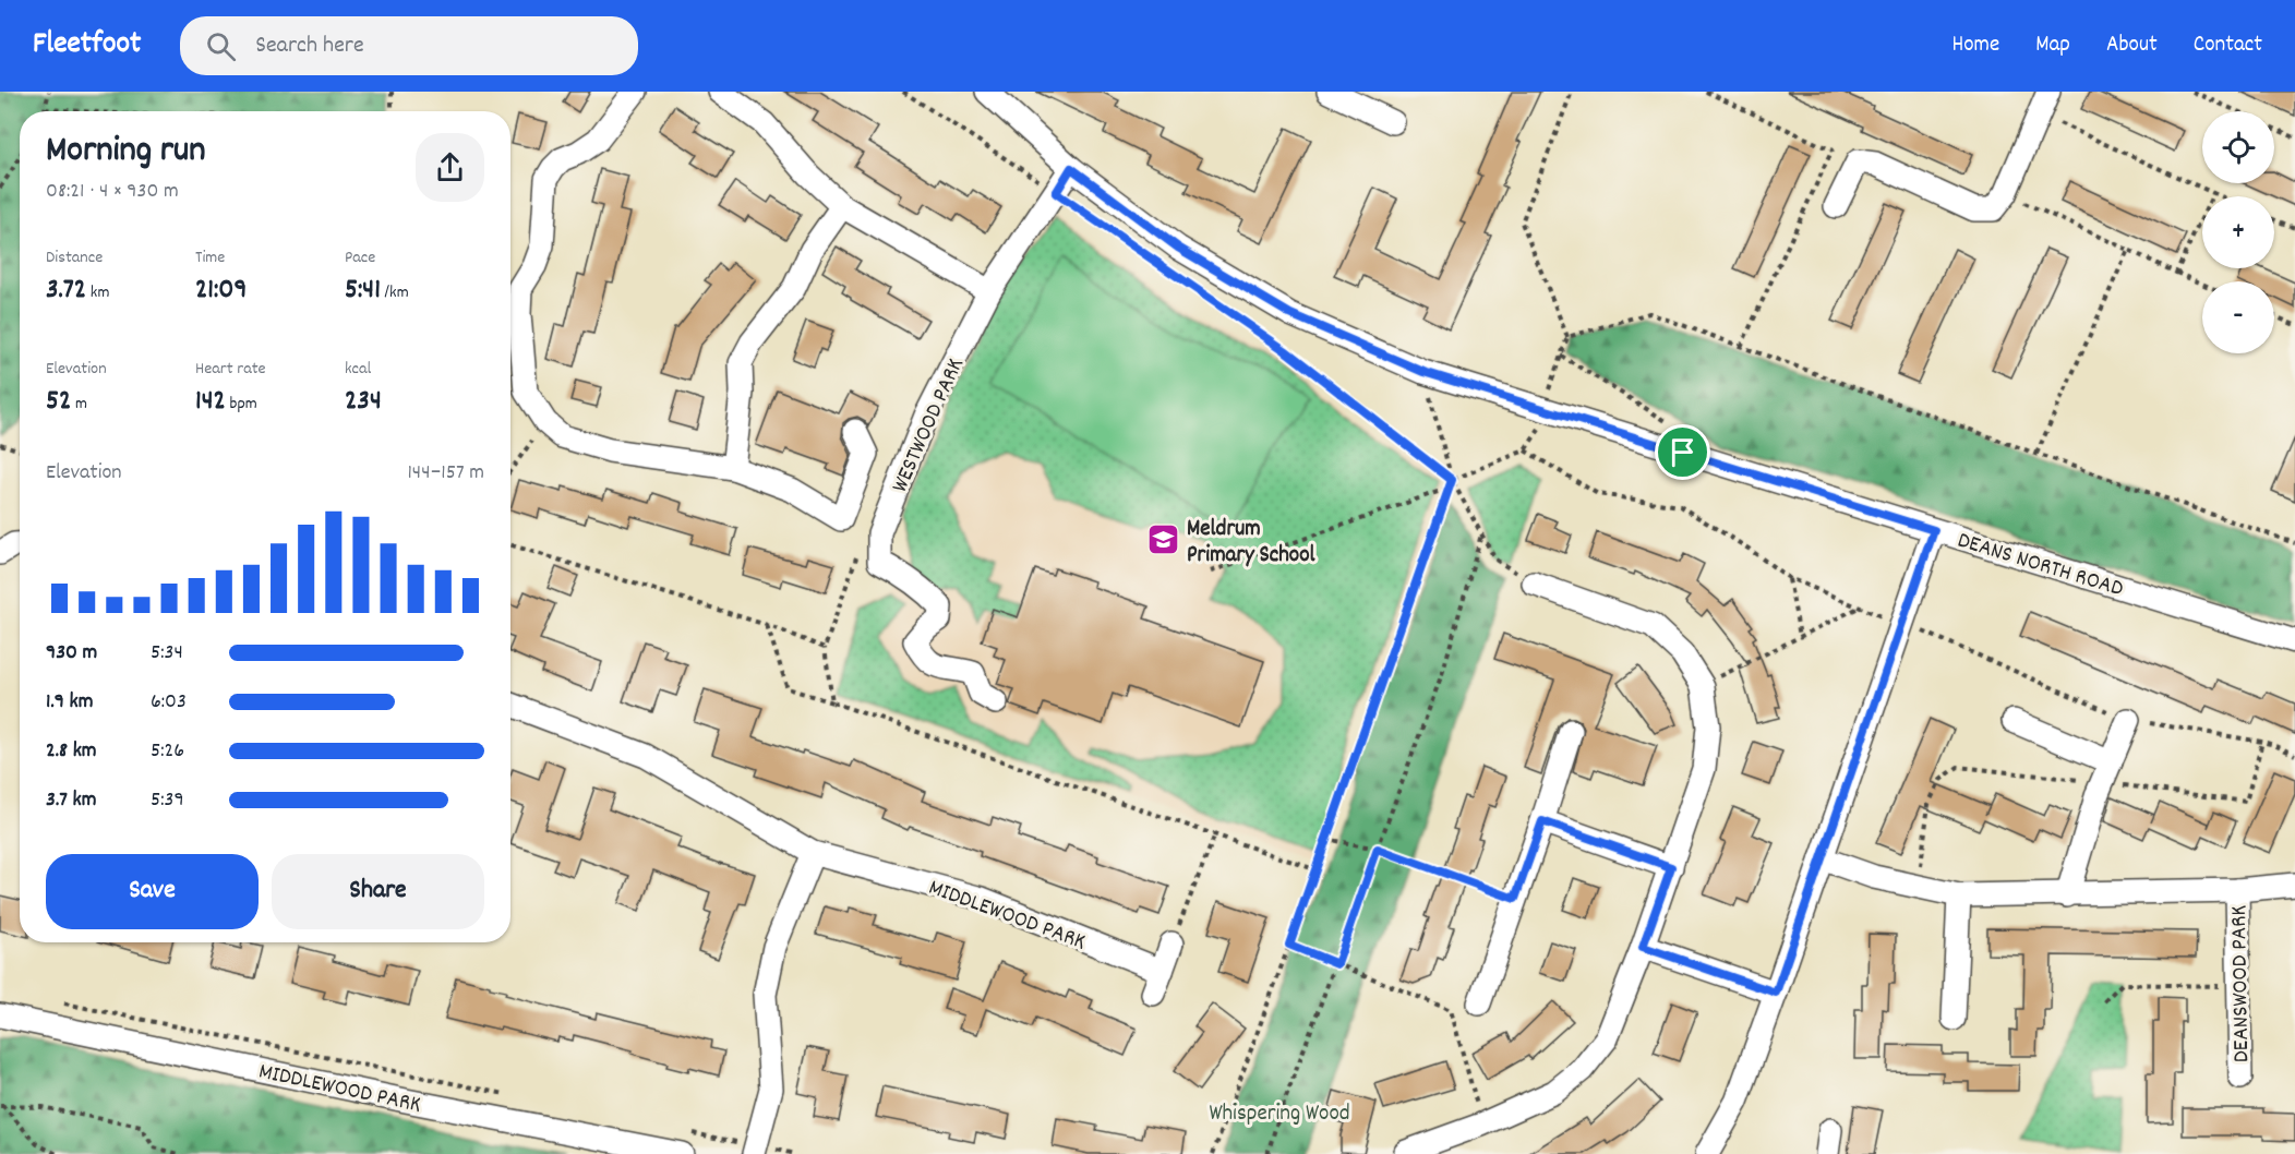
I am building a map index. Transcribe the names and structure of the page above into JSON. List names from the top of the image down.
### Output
{
  "streets": {
    "street": [
      "WESTWOOD PARK",
      "DEANS NORTH ROAD",
      "MIDDLEWOOD PARK",
      "DEANSWOOD PARK"
    ]
  },
  "crossings": [
    ["WESTWOOD PARK", "DEANS NORTH ROAD"]
  ],
  "parks": ["Whispering Wood"],
  "places": {
    "school or university": ["Meldrum Primary School"]
  },
  "page": {
    "header": "Fleetfoot",
    "search": "Search here",
    "nav": [
      "Home",
      "Map",
      "About",
      "Contact"
    ],
    "map_buttons": ["+", "−"],
    "heading": ["Morning run", "08:21 · 4 × 930 m"],
    "stats": [
      ["Distance", "3.72 km"],
      ["Time", "21:09"],
      ["Pace", "5:41 /km"],
      ["Elevation", "52 m"],
      ["Heart rate", "142 bpm"],
      ["kcal", "234"]
    ],
    "chart": ["Elevation", "144–157 m"],
    "list": [
      {
        "name": "930 m",
        "note": "5:34"
      },
      {
        "name": "1.9 km",
        "note": "6:03"
      },
      {
        "name": "2.8 km",
        "note": "5:26"
      },
      {
        "name": "3.7 km",
        "note": "5:39"
      }
    ],
    "buttons": ["Save", "Share"]
  }
}
